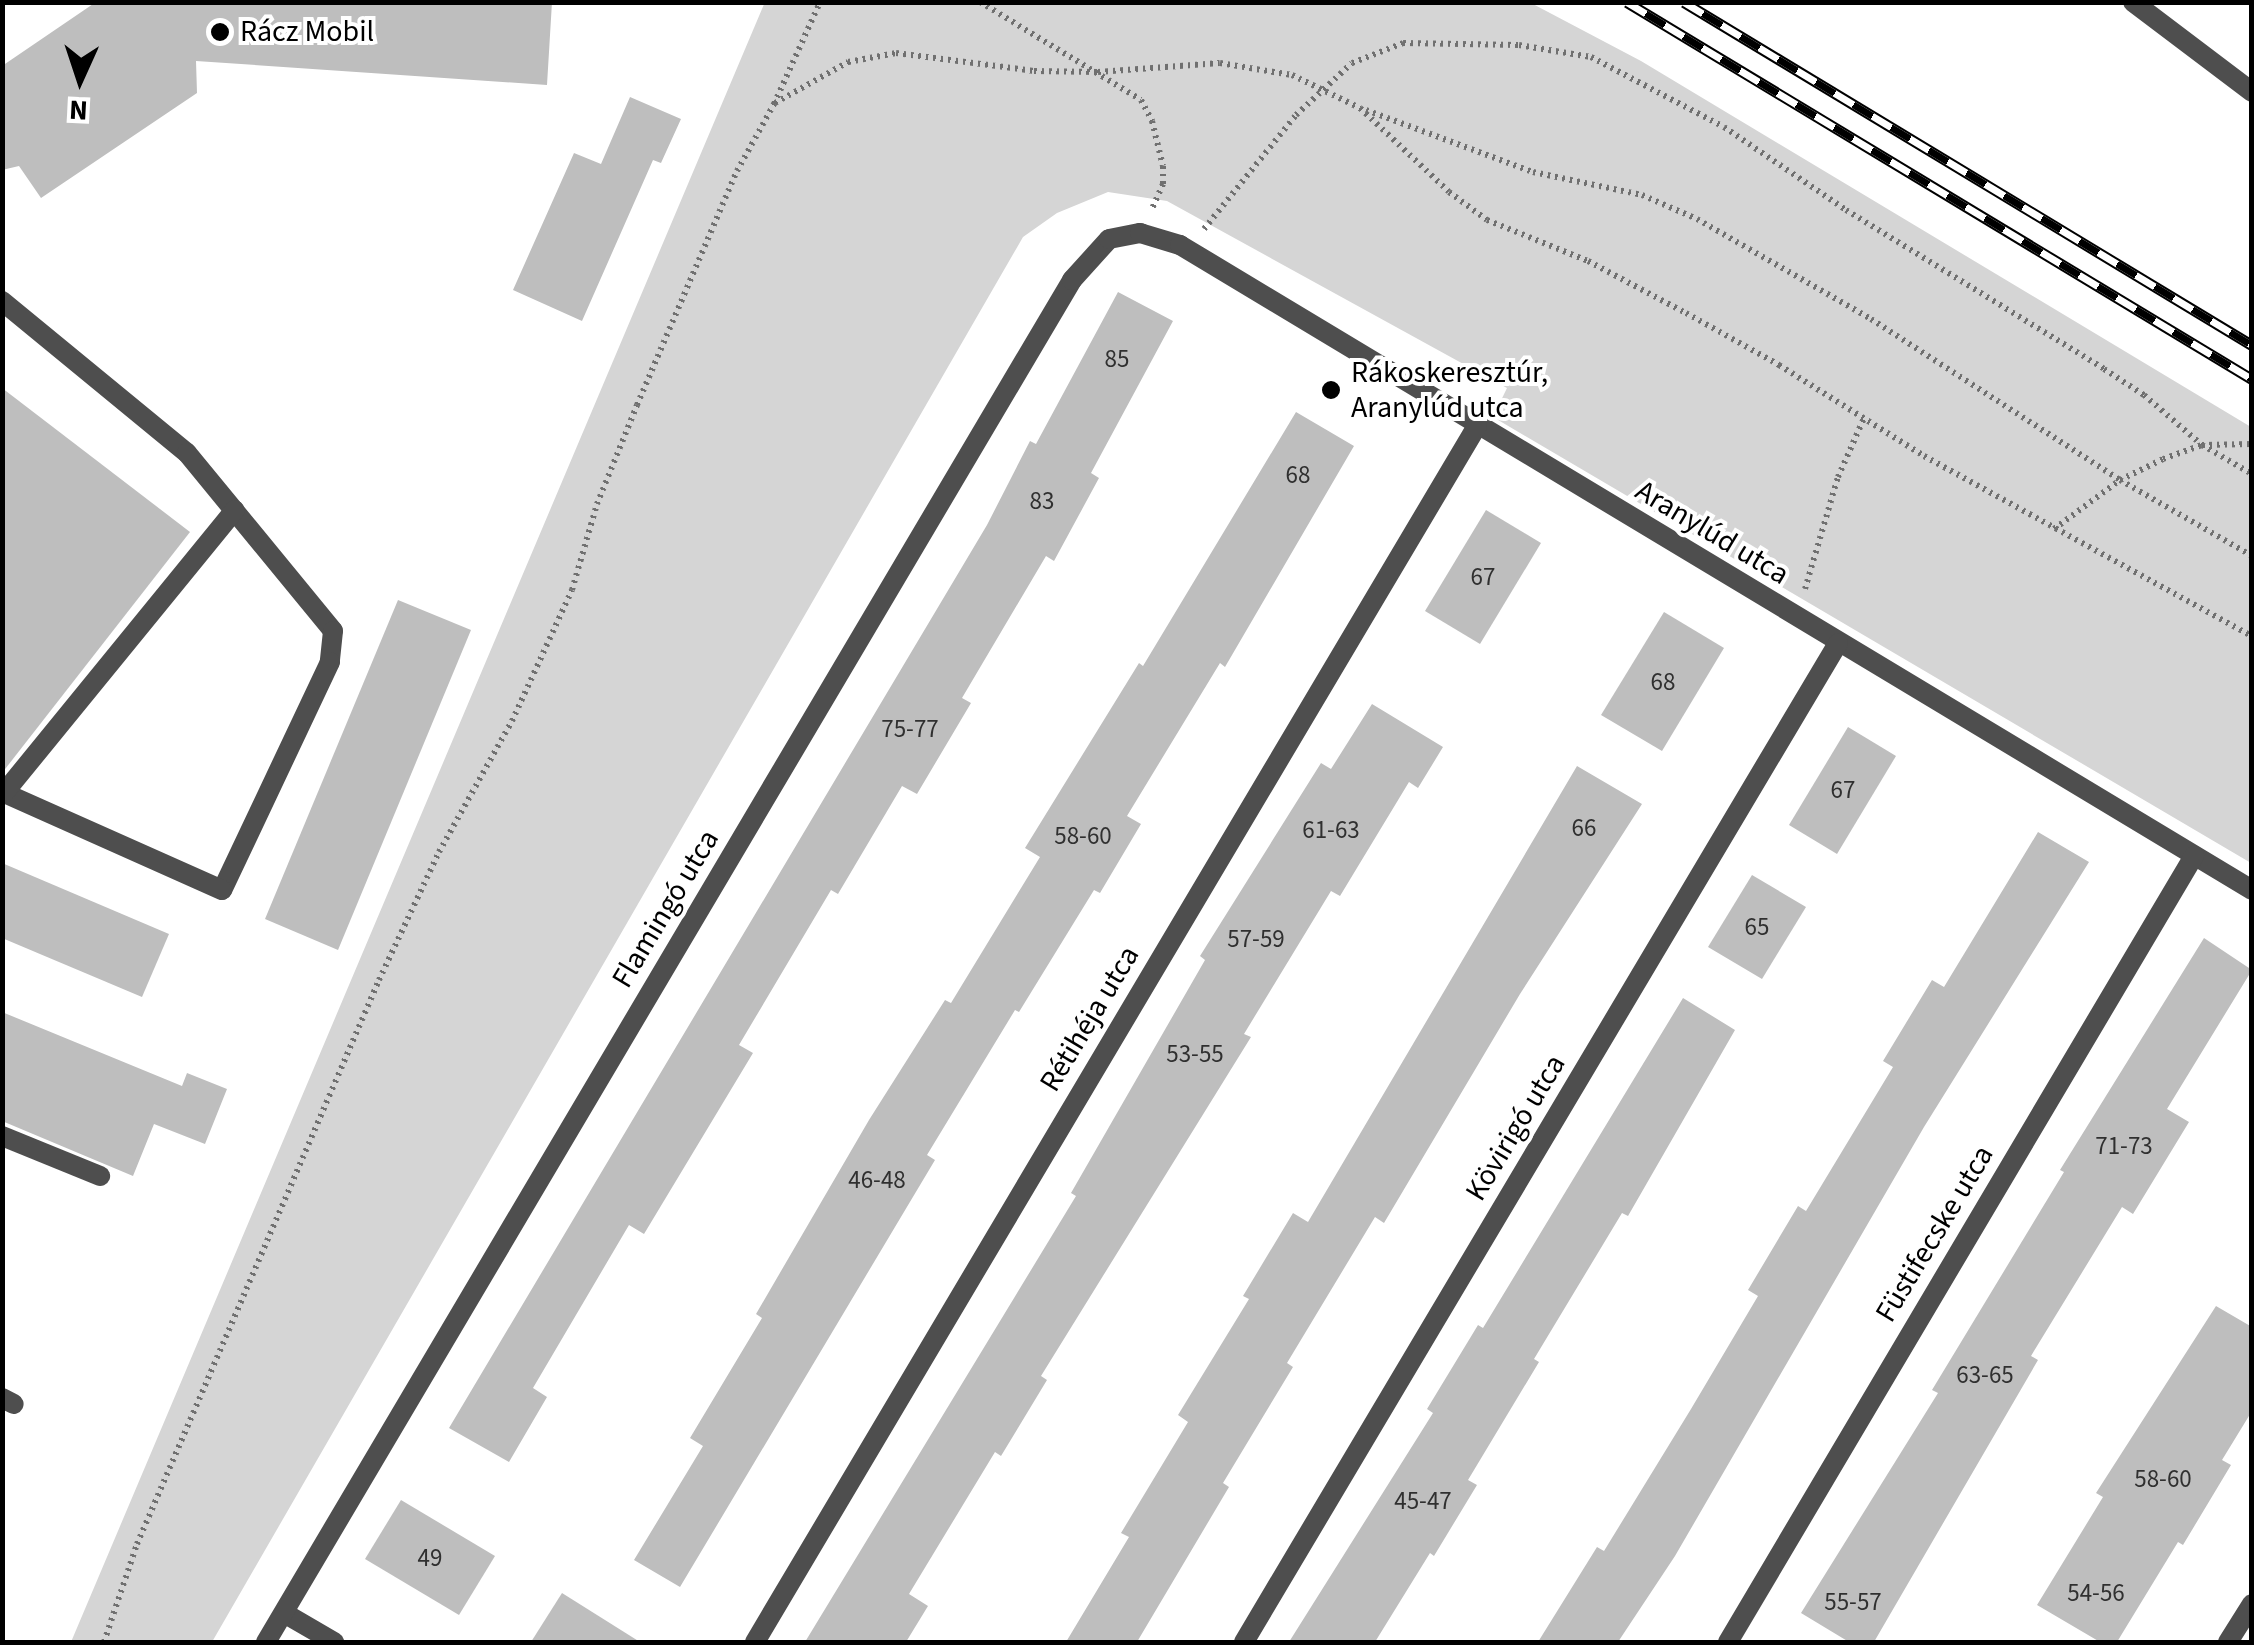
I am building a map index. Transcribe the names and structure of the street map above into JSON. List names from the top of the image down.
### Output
{
  "streets": {
    "street": [
      "Aranylúd utca",
      "Flamingó utca",
      "Rétihéja utca",
      "Kövirigó utca",
      "Füstifecske utca"
    ]
  },
  "crossings": [
    ["Aranylúd utca", "Flamingó utca"],
    ["Aranylúd utca", "Rétihéja utca"],
    ["Aranylúd utca", "Kövirigó utca"],
    ["Aranylúd utca", "Füstifecske utca"]
  ],
  "places": ["Rácz Mobil", "Rákoskeresztúr, Aranylúd utca"],
  "house_numbers": [
    "85",
    "68",
    "83",
    "67",
    "68",
    "75-77",
    "67",
    "66",
    "61-63",
    "58-60",
    "65",
    "57-59",
    "53-55",
    "71-73",
    "46-48",
    "63-65",
    "58-60",
    "45-47",
    "49",
    "54-56",
    "55-57"
  ],
  "north": "bottom"
}
